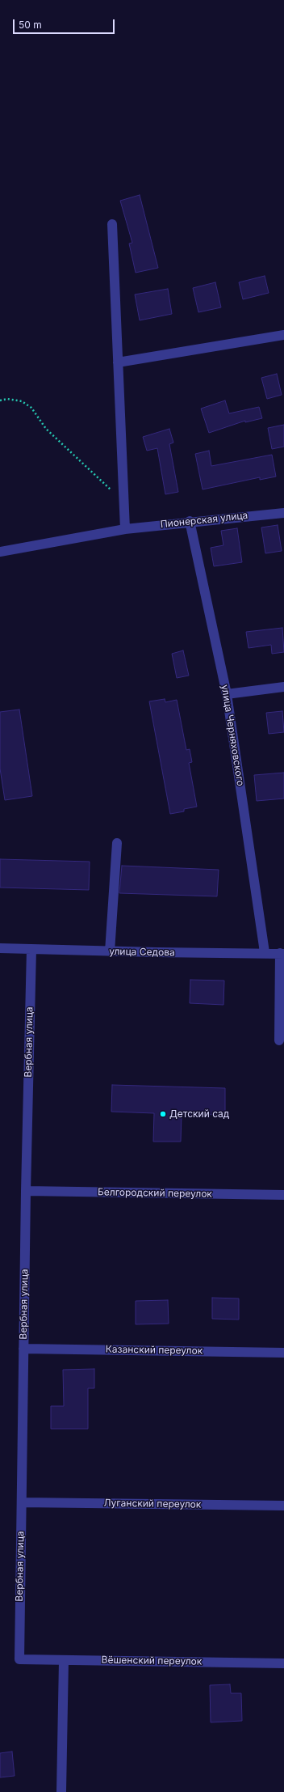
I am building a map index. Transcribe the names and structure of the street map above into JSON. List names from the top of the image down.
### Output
{
  "streets": {
    "street": [
      "Пионерская улица",
      "улица Черняховского",
      "улица Седова",
      "Вербная улица",
      "Белгородский переулок",
      "Казанский переулок",
      "Луганский переулок",
      "Вёшенский переулок"
    ]
  },
  "crossings": [
    ["Пионерская улица", "улица Черняховского"],
    ["улица Черняховского", "улица Седова"],
    ["улица Седова", "Вербная улица"],
    ["Вербная улица", "Белгородский переулок"],
    ["Вербная улица", "Казанский переулок"],
    ["Вербная улица", "Луганский переулок"],
    ["Вербная улица", "Вёшенский переулок"]
  ],
  "places": ["Детский сад"],
  "scale_bar": "50 m"
}
